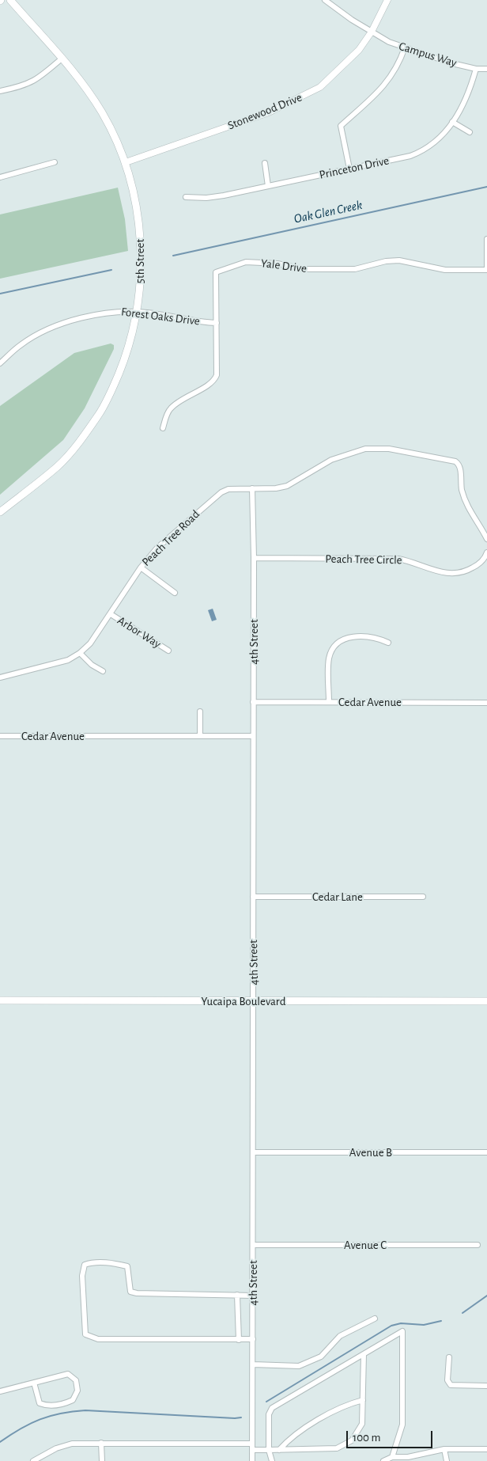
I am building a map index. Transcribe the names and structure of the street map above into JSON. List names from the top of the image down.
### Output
{
  "streets": {
    "main road": ["5th Street", "Yucaipa Boulevard"],
    "street": [
      "Campus Way",
      "Stonewood Drive",
      "Princeton Drive",
      "Yale Drive",
      "Forest Oaks Drive",
      "Peach Tree Road",
      "Peach Tree Circle",
      "Arbor Way",
      "4th Street",
      "Cedar Avenue",
      "Cedar Lane",
      "Avenue B",
      "Avenue C"
    ]
  },
  "crossings": [
    ["Campus Way", "Stonewood Drive"],
    ["Campus Way", "Princeton Drive"],
    ["Stonewood Drive", "5th Street"],
    ["5th Street", "Forest Oaks Drive"],
    ["Yale Drive", "Forest Oaks Drive"],
    ["Peach Tree Road", "Arbor Way"],
    ["Peach Tree Road", "4th Street"],
    ["Peach Tree Circle", "4th Street"],
    ["4th Street", "Cedar Avenue"],
    ["4th Street", "Cedar Lane"],
    ["4th Street", "Yucaipa Boulevard"],
    ["4th Street", "Avenue B"],
    ["4th Street", "Avenue C"]
  ],
  "water": ["Oak Glen Creek"],
  "scale_bar": "100 m"
}
